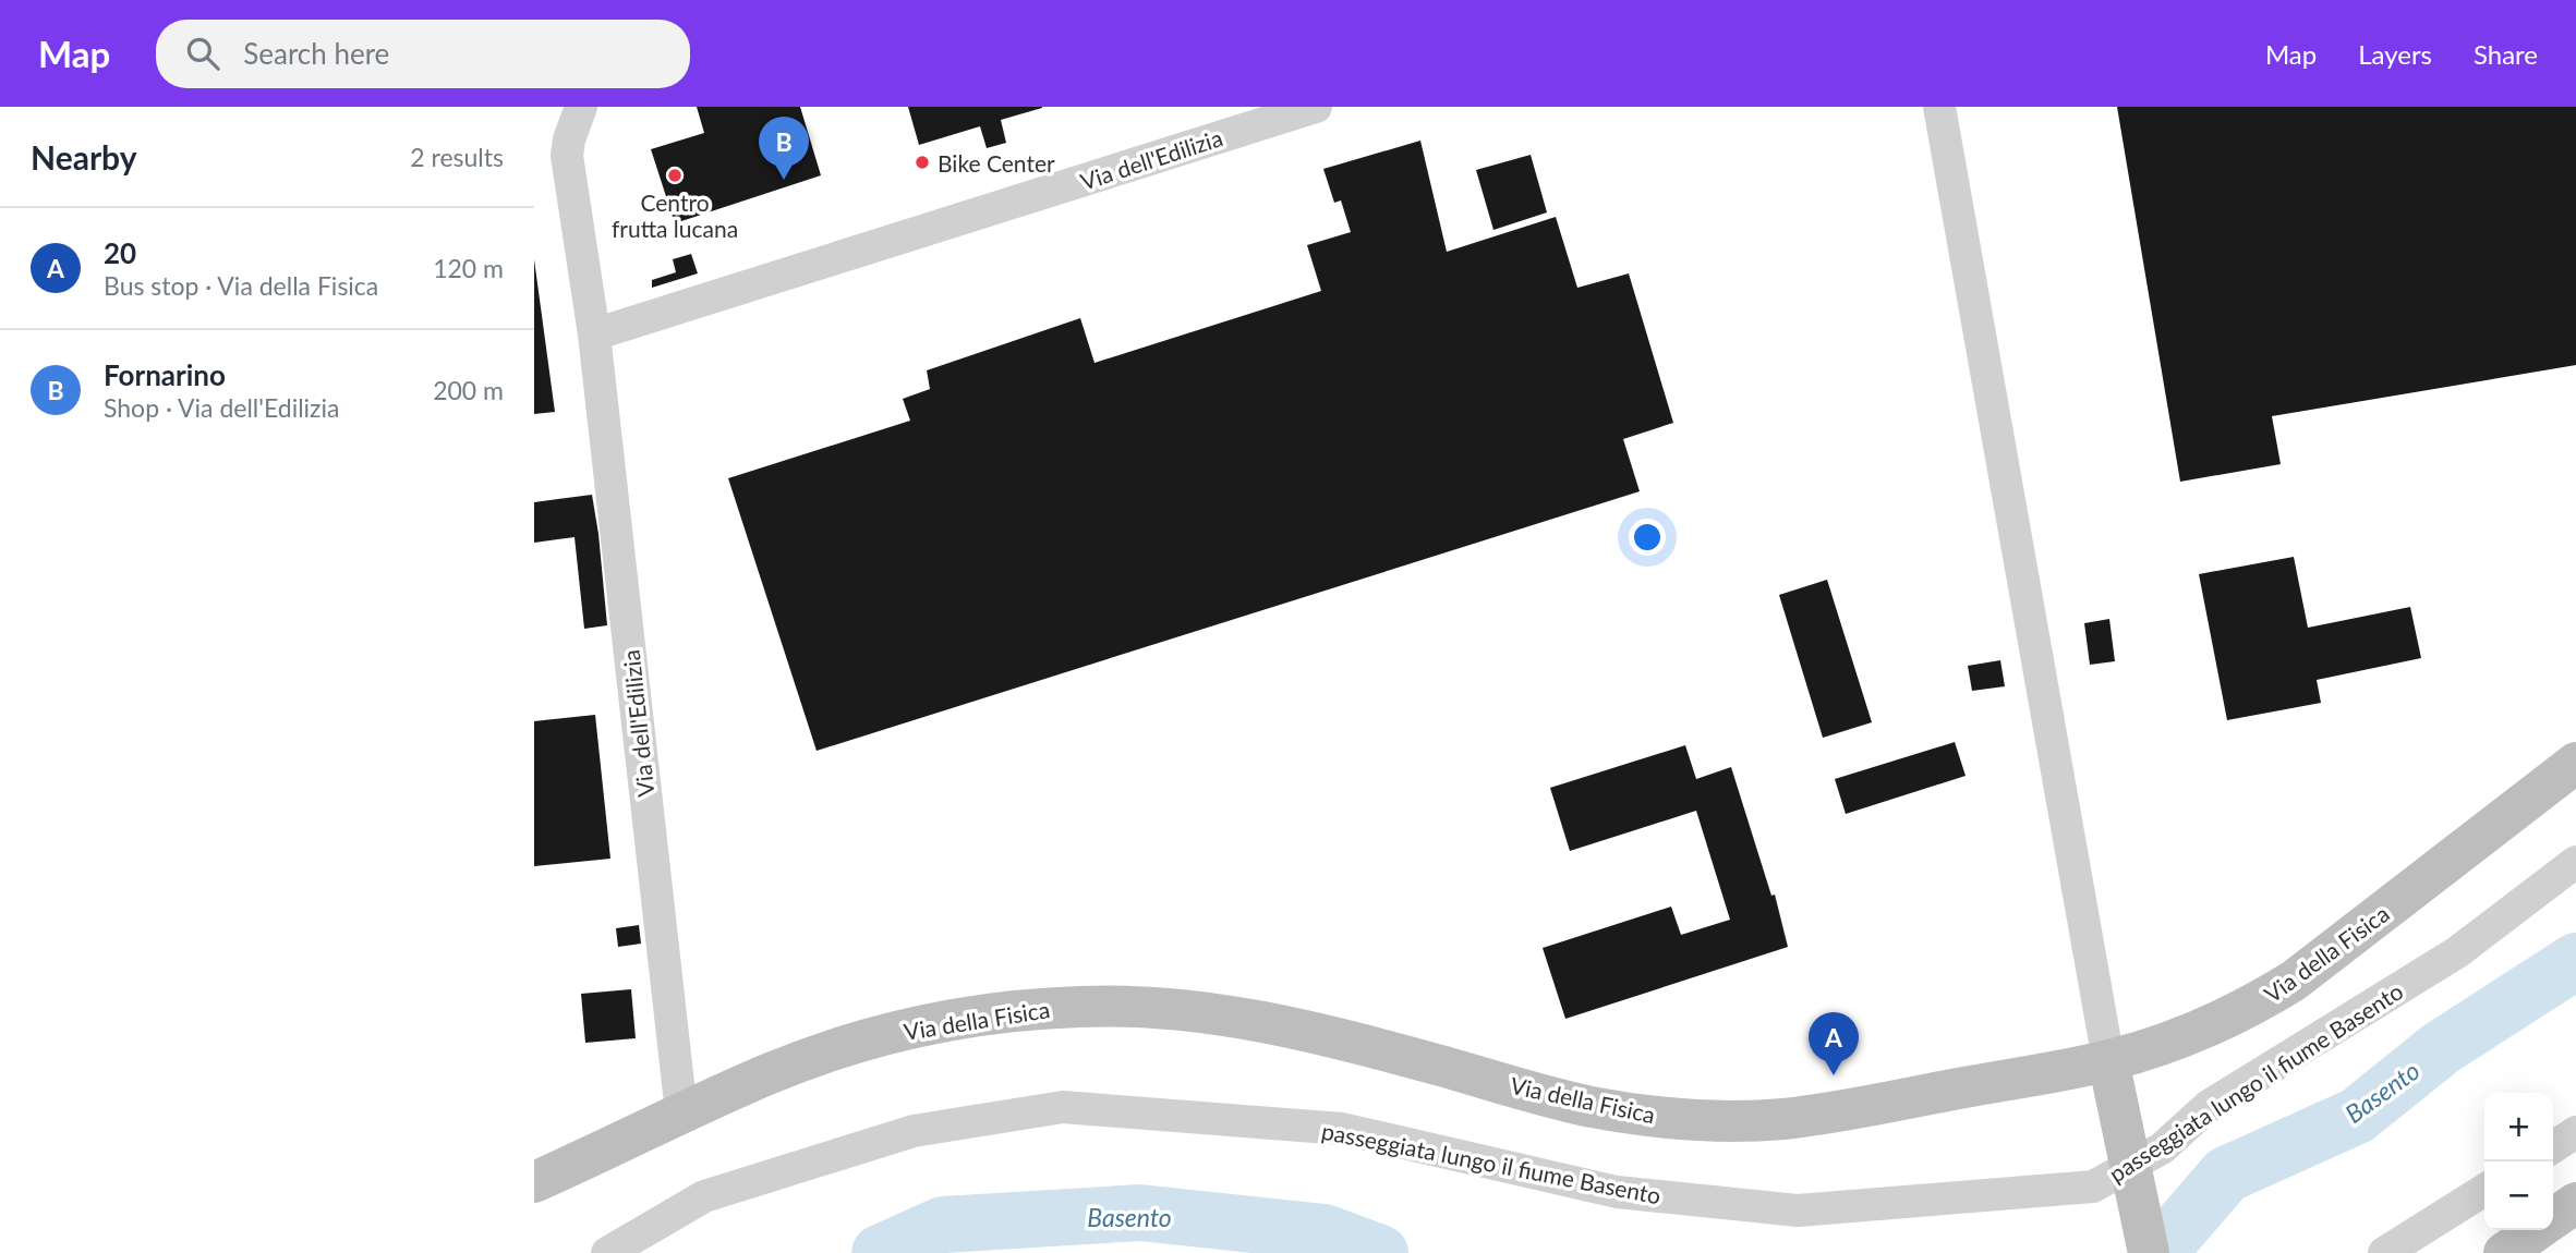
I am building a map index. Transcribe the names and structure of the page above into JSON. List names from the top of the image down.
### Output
{
  "streets": {
    "street": ["Via dell'Edilizia", "Via della Fisica", "passeggiata lungo il fiume Basento"]
  },
  "crossings": [
    ["Via dell'Edilizia", "Via della Fisica"]
  ],
  "water": ["Basento"],
  "places": ["Bike Center", "Centro frutta lucana"],
  "page": {
    "header": "Map",
    "search": "Search here",
    "nav": ["Map", "Layers", "Share"],
    "heading": ["Nearby", "2 results"],
    "pins": ["B", "A"],
    "list": [
      {
        "mark": "A",
        "name": "20",
        "note": "Bus stop · Via della Fisica",
        "value": "120 m"
      },
      {
        "mark": "B",
        "name": "Fornarino",
        "note": "Shop · Via dell'Edilizia",
        "value": "200 m"
      }
    ],
    "map_buttons": ["+", "−"]
  }
}
